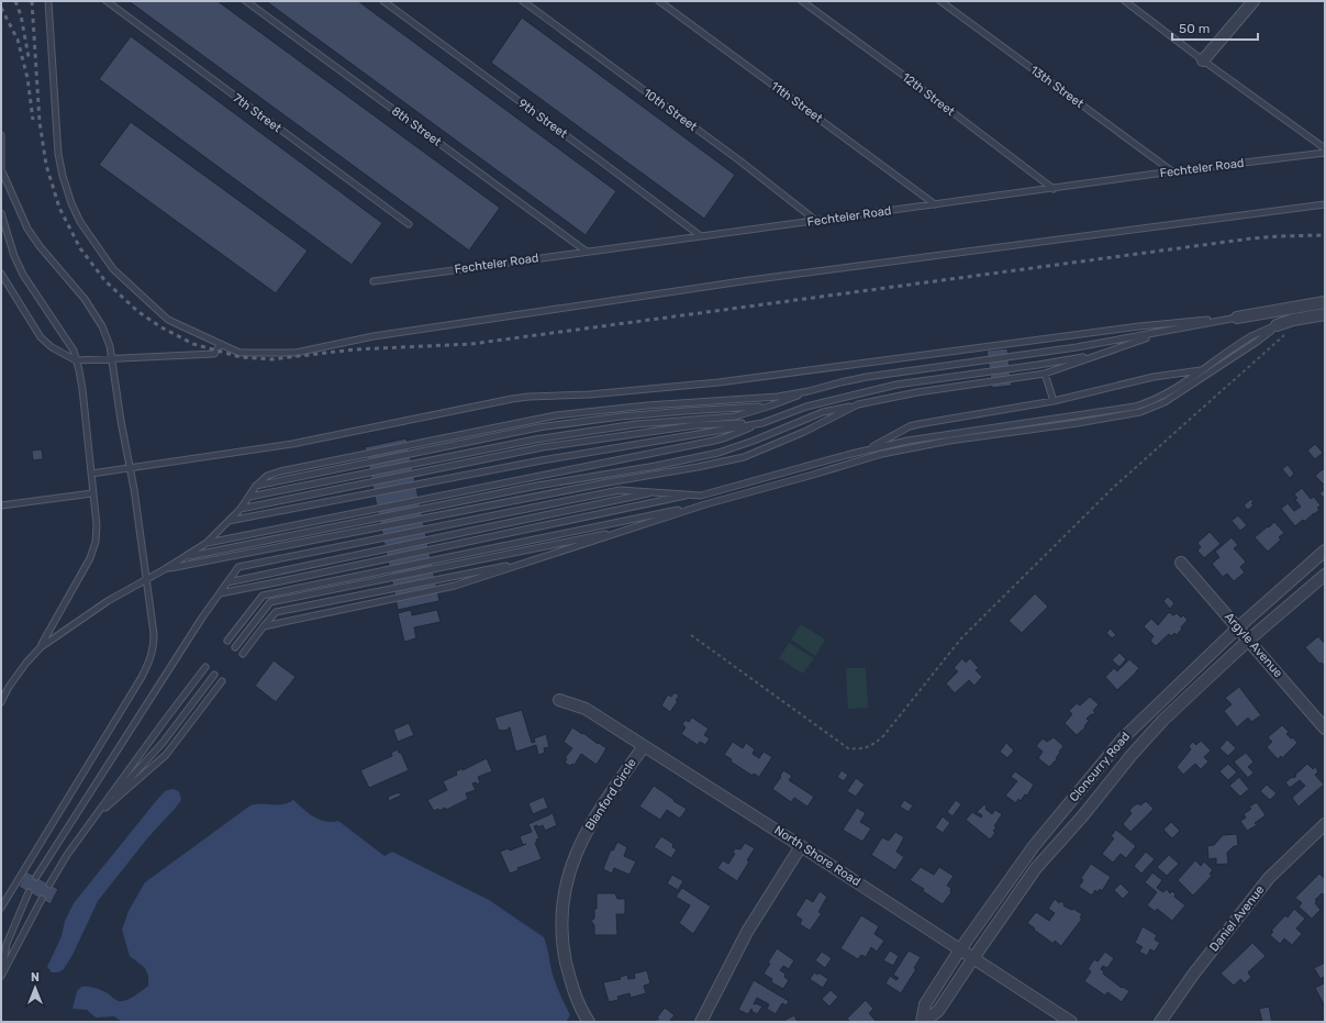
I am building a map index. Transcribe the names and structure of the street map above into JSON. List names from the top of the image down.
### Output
{
  "streets": {
    "street": [
      "Argyle Avenue",
      "Cloncurry Road",
      "Blanford Circle",
      "North Shore Road",
      "Daniel Avenue"
    ],
    "lane": [
      "13th Street",
      "12th Street",
      "11th Street",
      "10th Street",
      "7th Street",
      "9th Street",
      "8th Street",
      "Fechteler Road"
    ]
  },
  "crossings": [
    ["13th Street", "Fechteler Road"],
    ["12th Street", "Fechteler Road"],
    ["11th Street", "Fechteler Road"],
    ["10th Street", "Fechteler Road"],
    ["9th Street", "Fechteler Road"],
    ["8th Street", "Fechteler Road"],
    ["Argyle Avenue", "Cloncurry Road"],
    ["Cloncurry Road", "North Shore Road"],
    ["Blanford Circle", "North Shore Road"]
  ],
  "scale_bar": "50 m",
  "north": "top"
}
